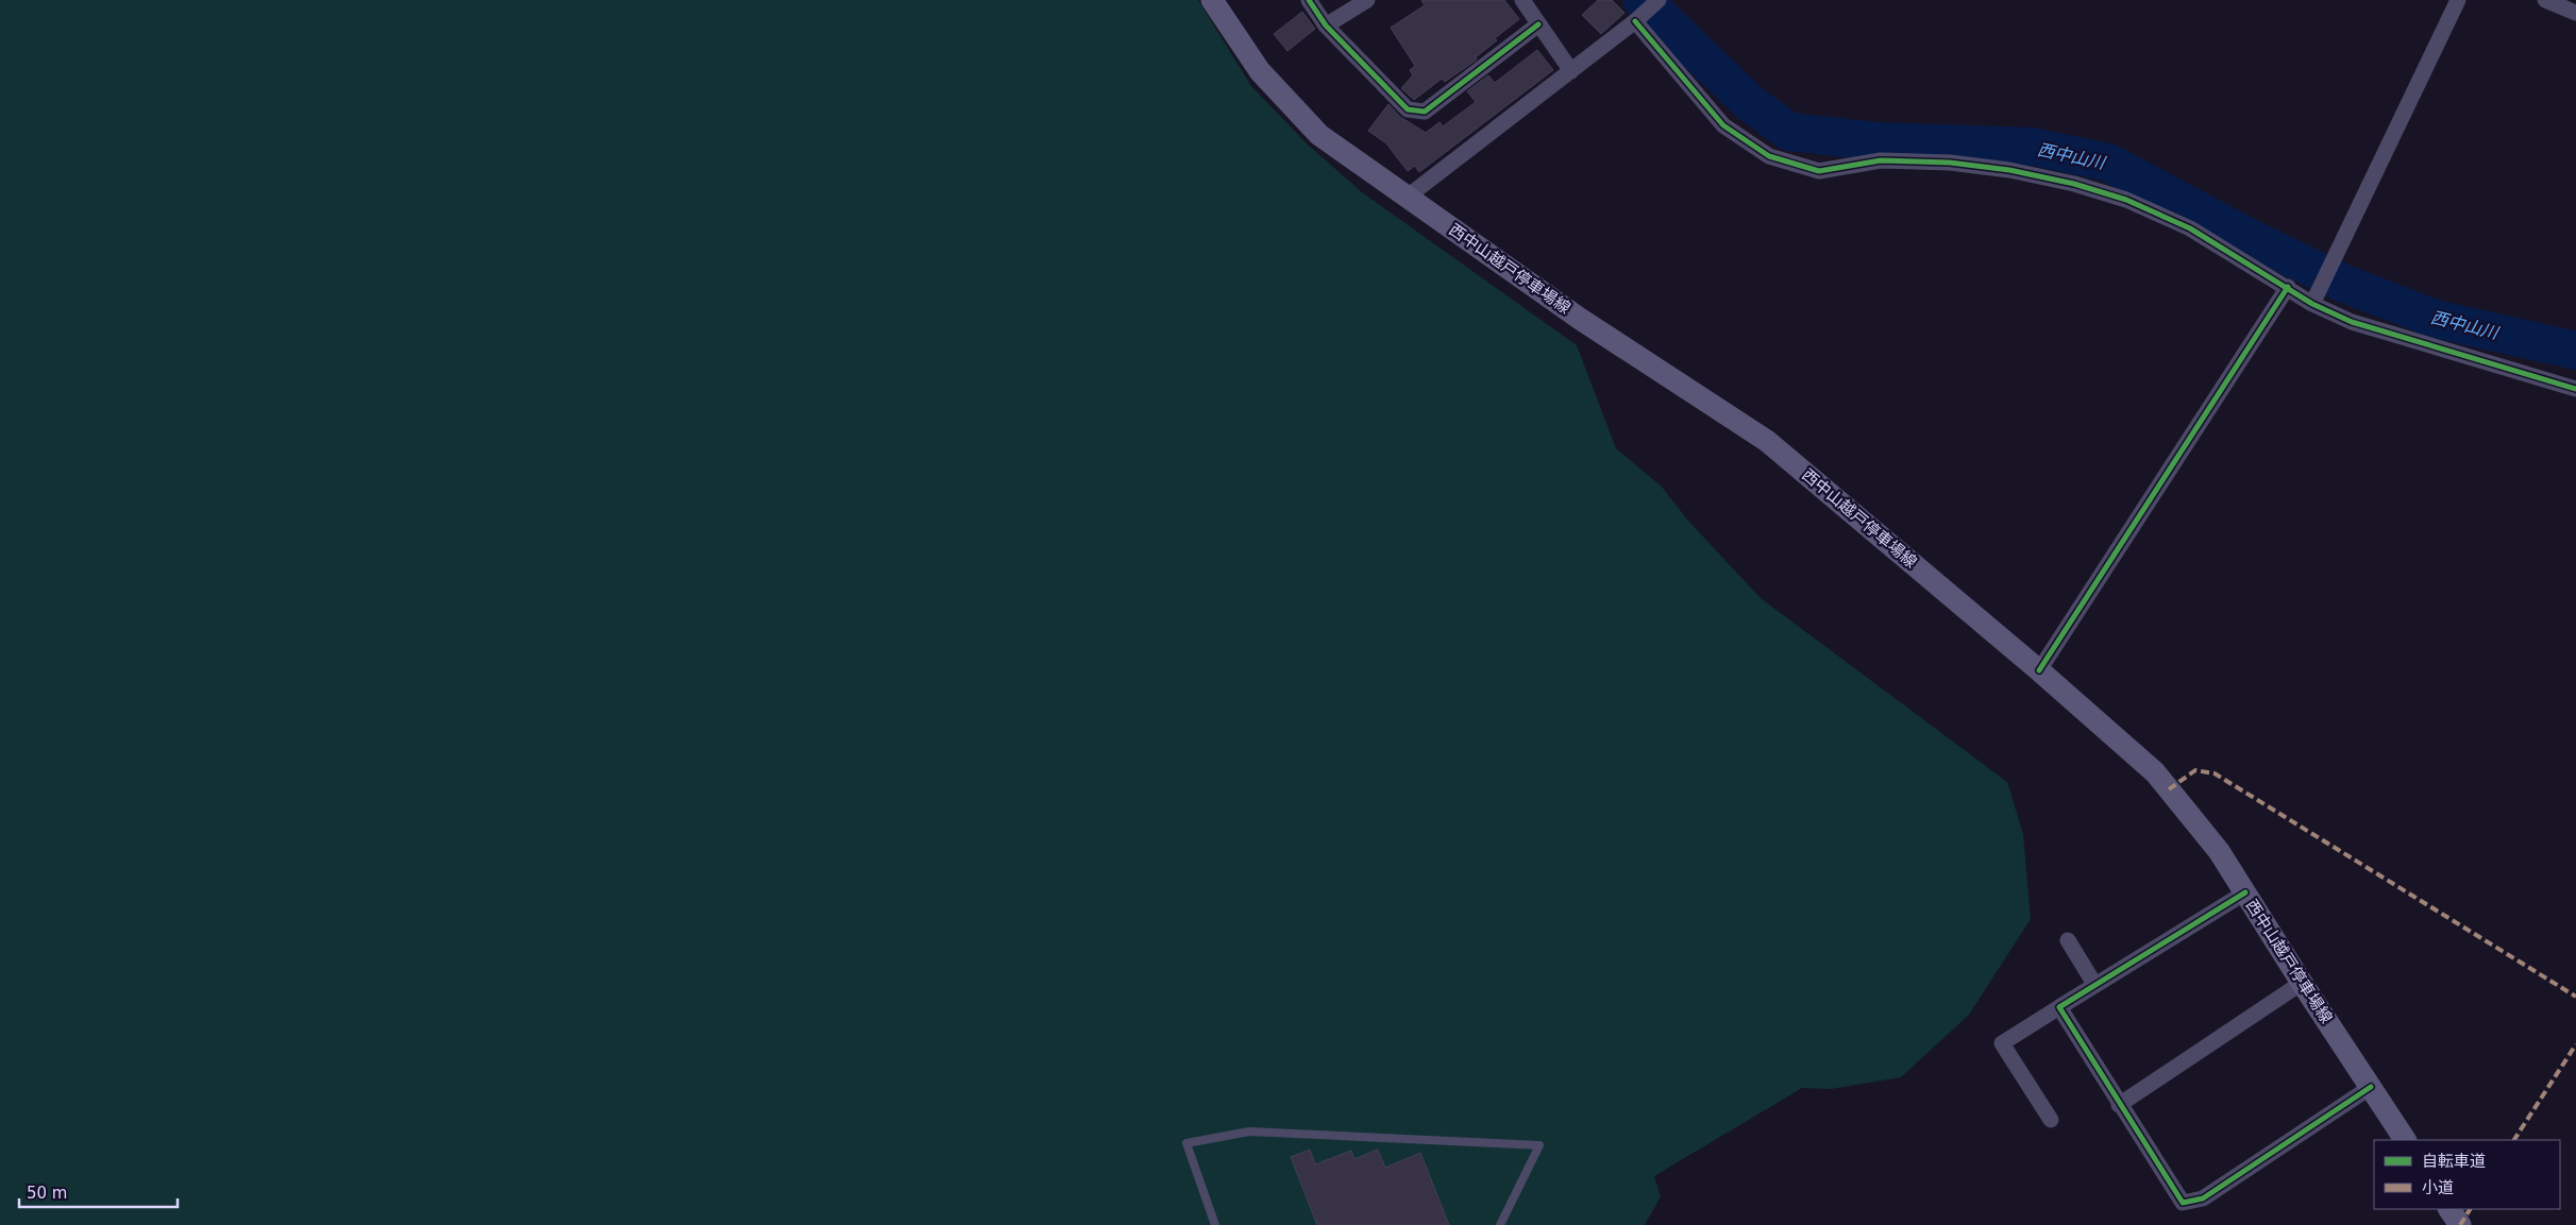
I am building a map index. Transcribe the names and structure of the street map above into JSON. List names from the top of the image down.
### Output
{
  "streets": {
    "main road": ["西中山越戸停車場線"]
  },
  "water": ["西中山川"],
  "legend": ["自転車道", "小道"],
  "scale_bar": "50 m"
}
